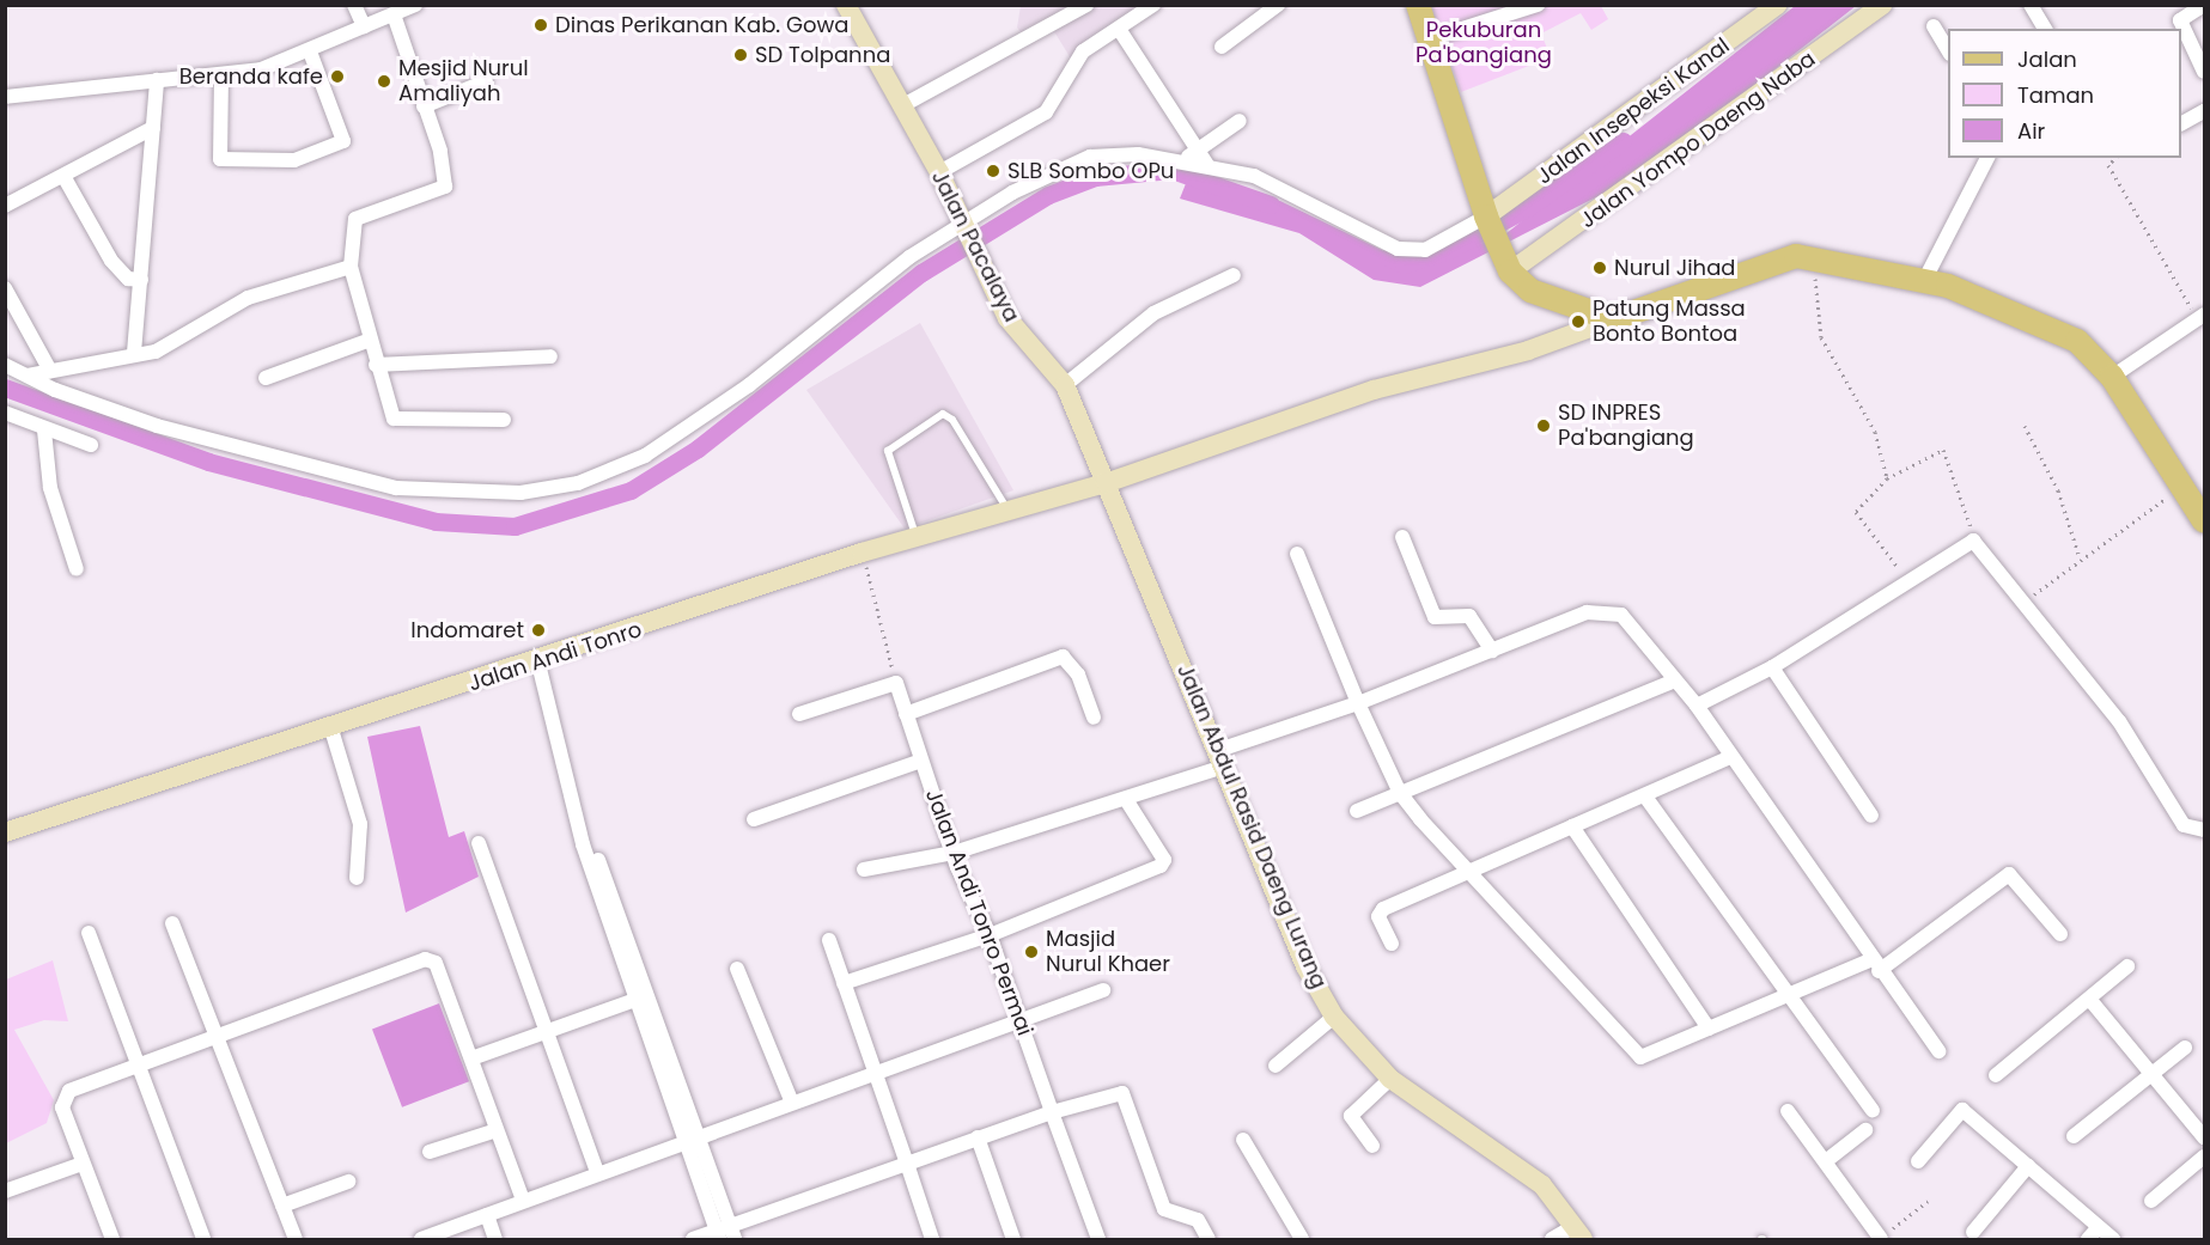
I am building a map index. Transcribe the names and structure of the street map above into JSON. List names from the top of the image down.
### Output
{
  "streets": {
    "street": [
      "Jalan Insepeksi Kanal",
      "Jalan Yompo Daeng Naba",
      "Jalan Pacalaya",
      "Jalan Andi Tonro",
      "Jalan Abdul Rasid Daeng Lurang",
      "Jalan Andi Tonro Permai"
    ]
  },
  "crossings": [
    ["Jalan Pacalaya", "Jalan Andi Tonro"],
    ["Jalan Pacalaya", "Jalan Abdul Rasid Daeng Lurang"],
    ["Jalan Andi Tonro", "Jalan Abdul Rasid Daeng Lurang"]
  ],
  "parks": ["Pekuburan Pa'bangiang"],
  "places": [
    "Dinas Perikanan Kab. Gowa",
    "SD Tolpanna",
    "Beranda kafe",
    "Mesjid Nurul Amaliyah",
    "SLB Sombo OPu",
    "Nurul Jihad",
    "Patung Massa Bonto Bontoa",
    "SD INPRES Pa'bangiang",
    "Indomaret",
    "Masjid Nurul Khaer"
  ],
  "legend": ["Jalan", "Taman", "Air"]
}
